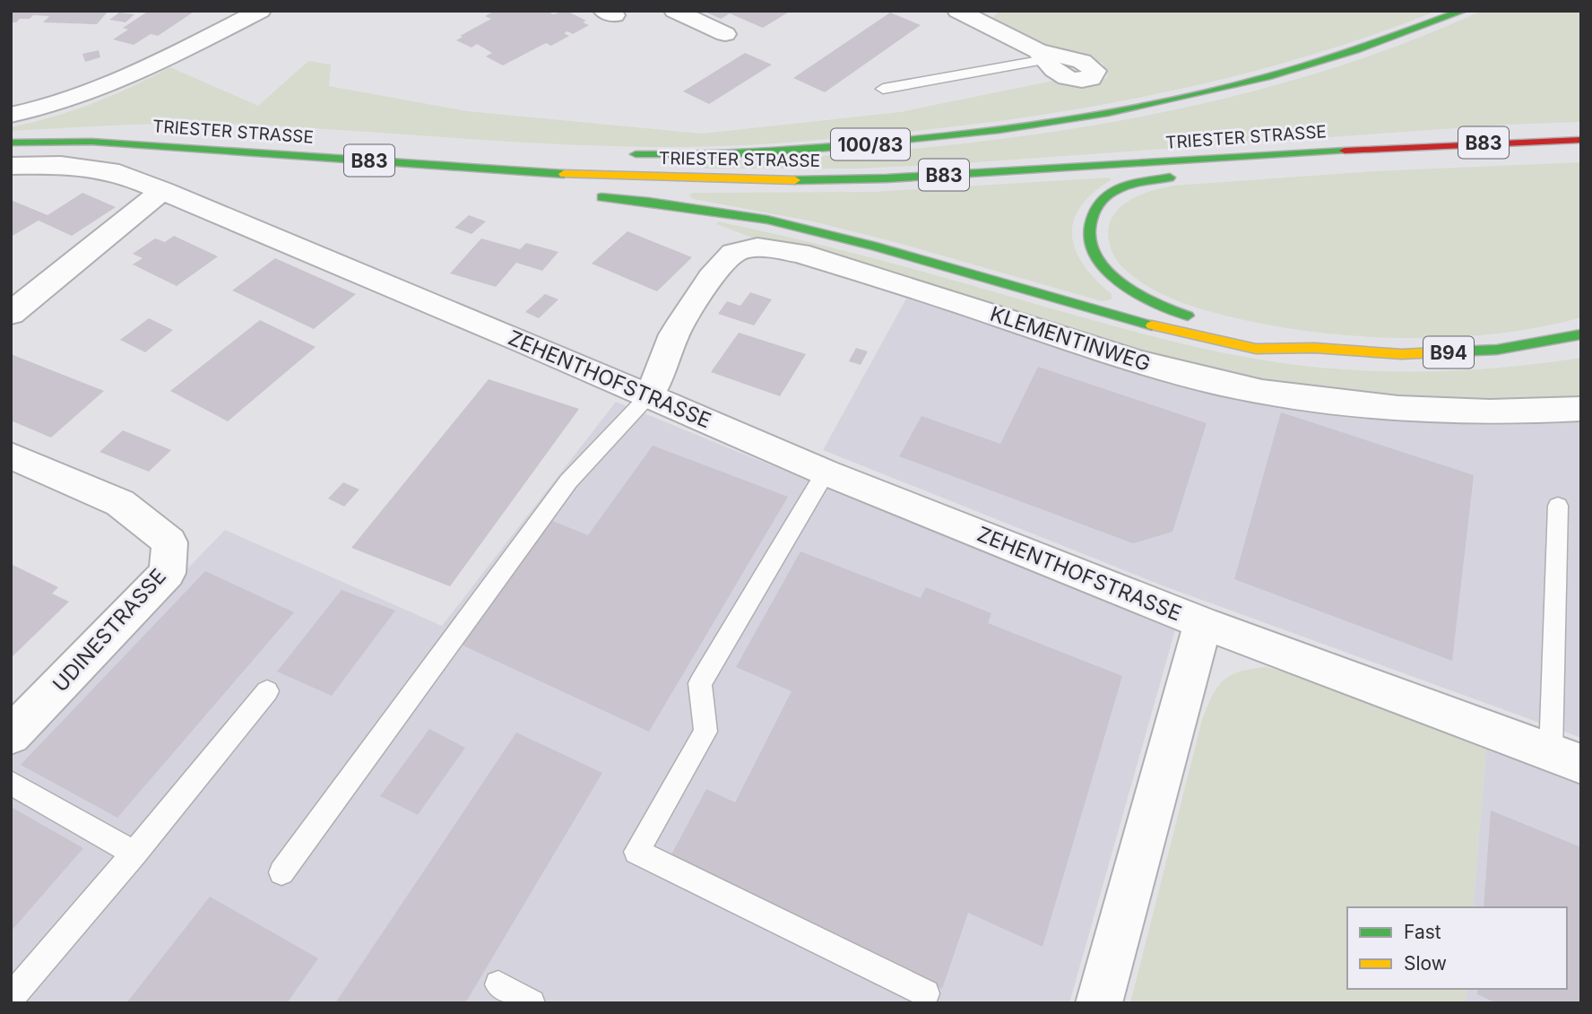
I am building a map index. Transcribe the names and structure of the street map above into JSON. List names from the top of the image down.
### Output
{
  "streets": {
    "main road": [
      "TRIESTER STRASSE",
      "B83",
      "100/83",
      "B94"
    ],
    "street": ["KLEMENTINWEG", "ZEHENTHOFSTRASSE", "UDINESTRASSE"]
  },
  "crossings": [
    ["KLEMENTINWEG", "ZEHENTHOFSTRASSE"]
  ],
  "legend": ["Fast", "Slow"]
}
